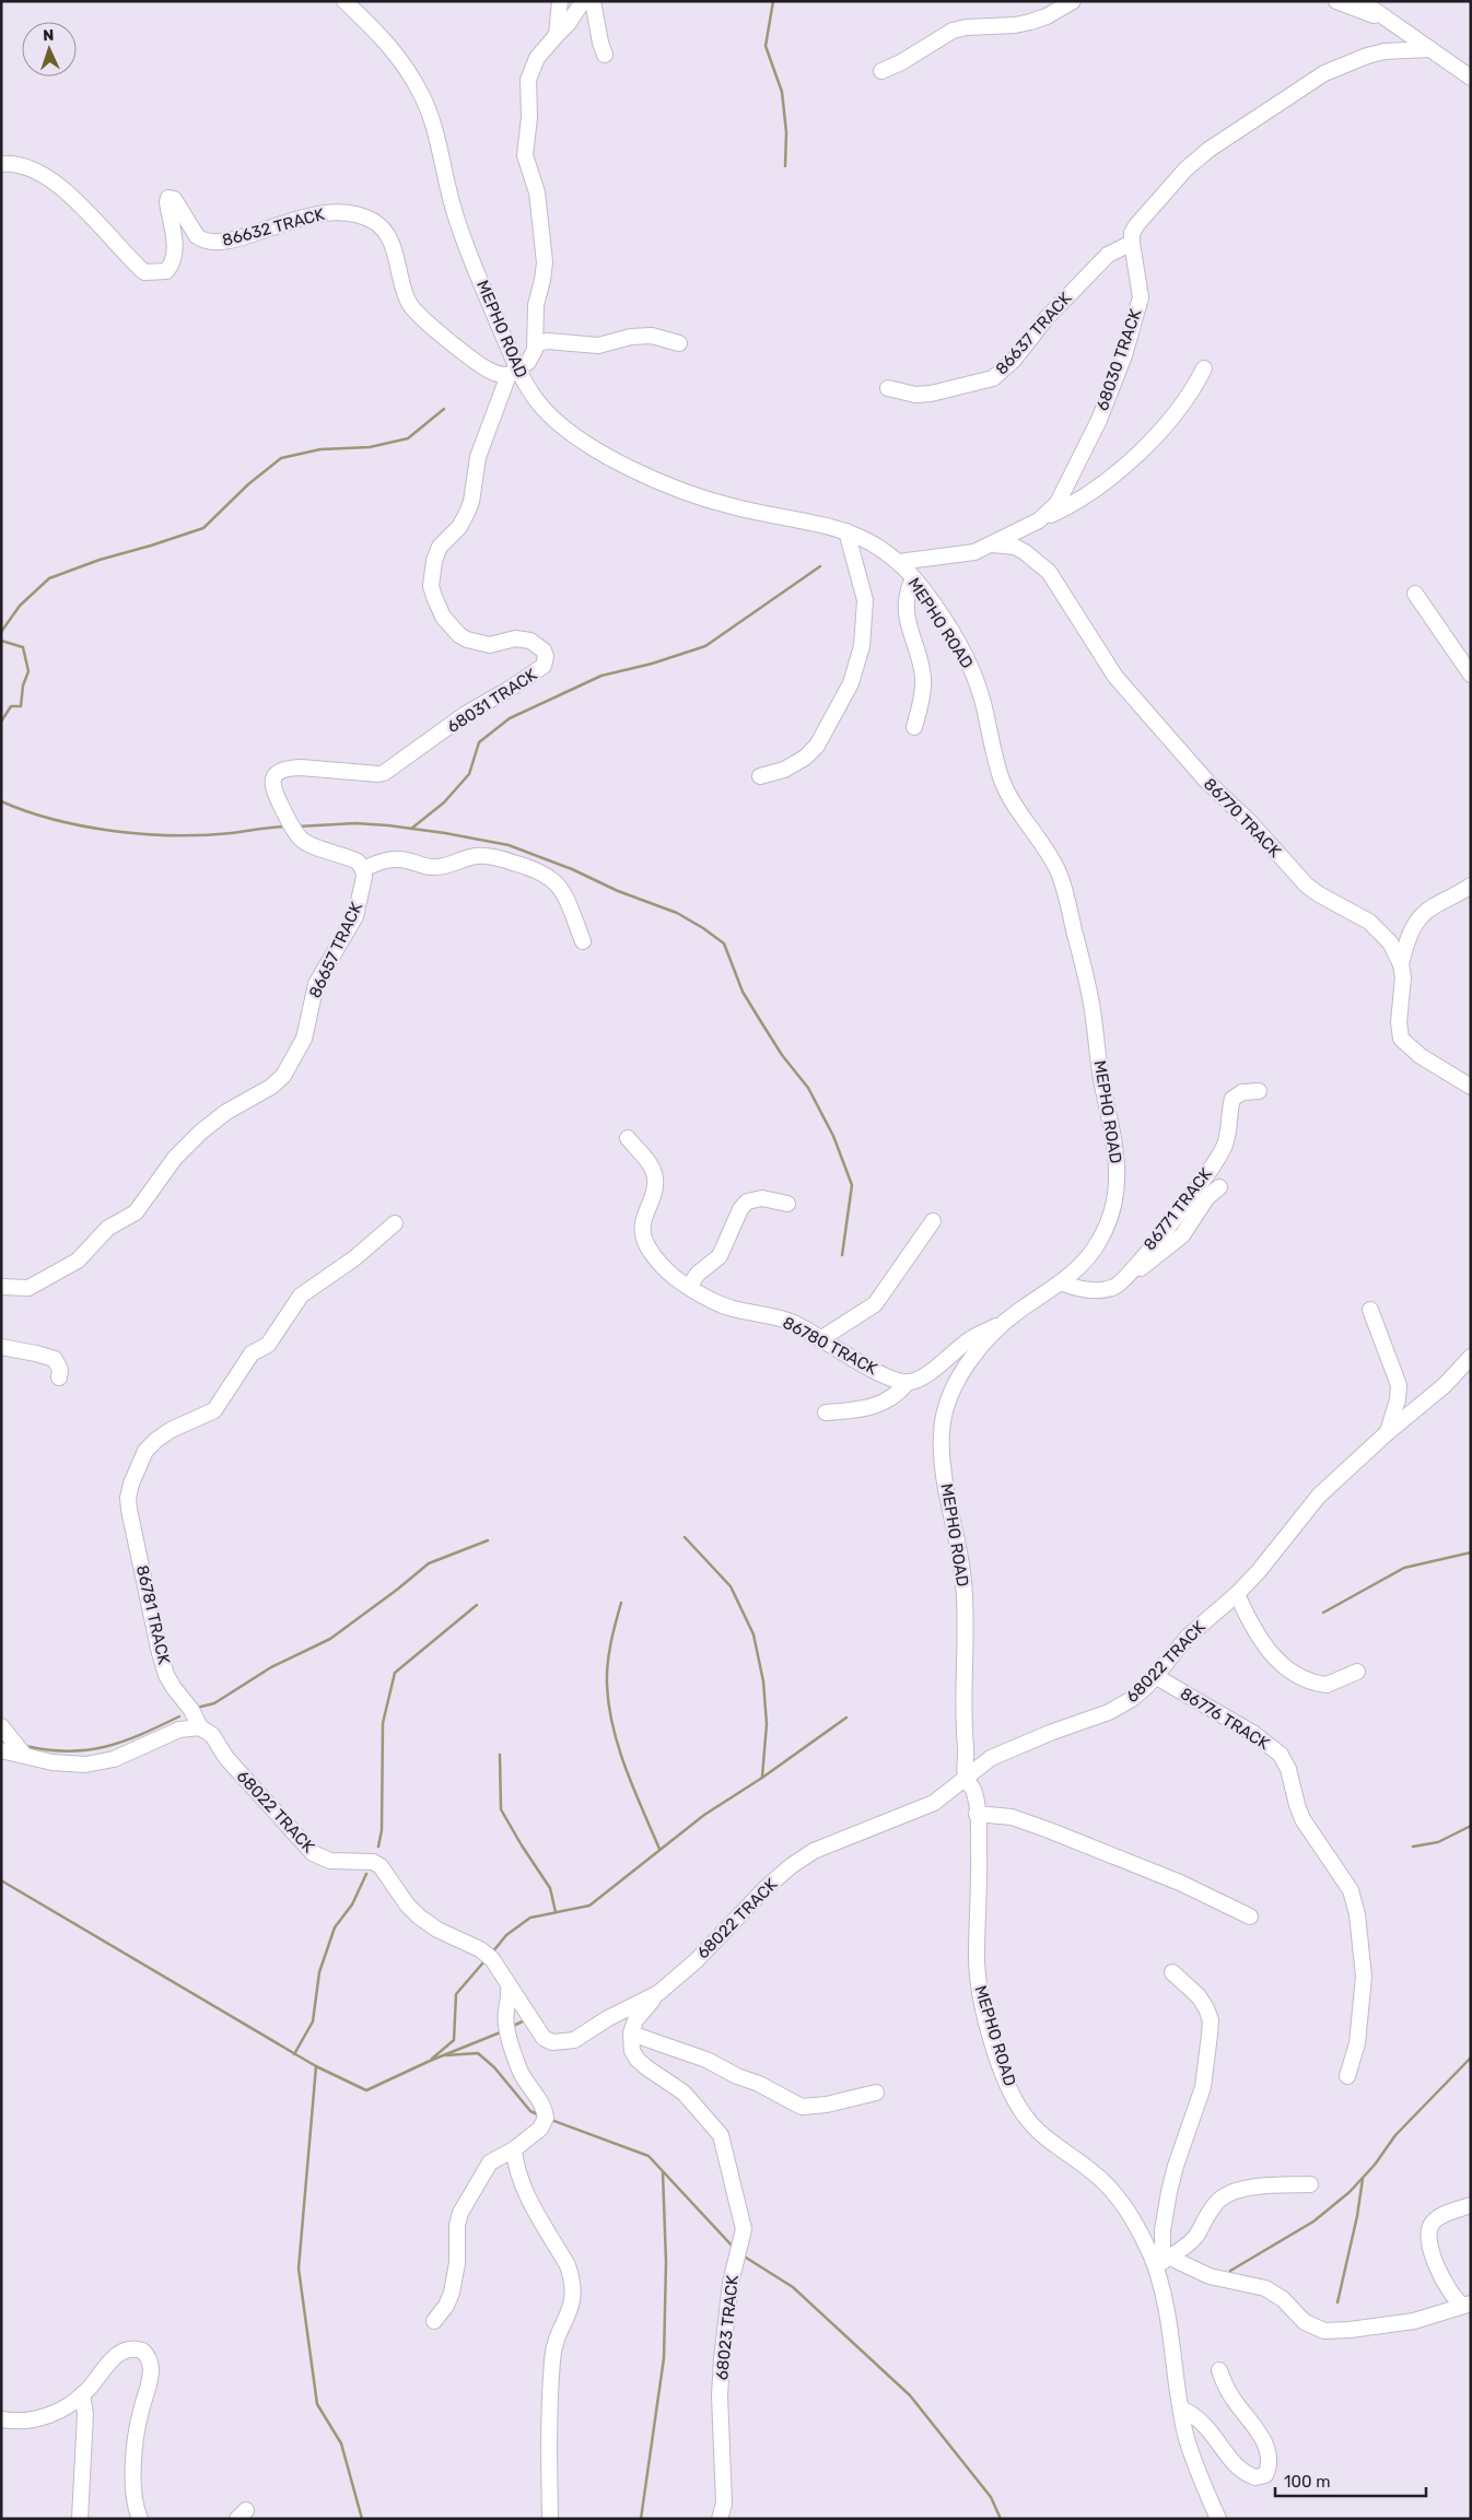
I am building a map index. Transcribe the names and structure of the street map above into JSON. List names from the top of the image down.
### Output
{
  "streets": {
    "street": [
      "86632 TRACK",
      "MEPHO ROAD",
      "86637 TRACK",
      "68030 TRACK",
      "68031 TRACK",
      "86770 TRACK",
      "86657 TRACK",
      "86771 TRACK",
      "86780 TRACK",
      "86781 TRACK",
      "68022 TRACK",
      "86776 TRACK",
      "68023 TRACK"
    ]
  },
  "crossings": [
    ["86632 TRACK", "MEPHO ROAD"],
    ["86632 TRACK", "68031 TRACK"],
    ["MEPHO ROAD", "68030 TRACK"],
    ["MEPHO ROAD", "68031 TRACK"],
    ["MEPHO ROAD", "68022 TRACK"],
    ["86637 TRACK", "68030 TRACK"],
    ["68030 TRACK", "86770 TRACK"],
    ["68031 TRACK", "86657 TRACK"],
    ["86781 TRACK", "68022 TRACK"],
    ["68022 TRACK", "86776 TRACK"]
  ],
  "scale_bar": "100 m",
  "north": "top"
}
